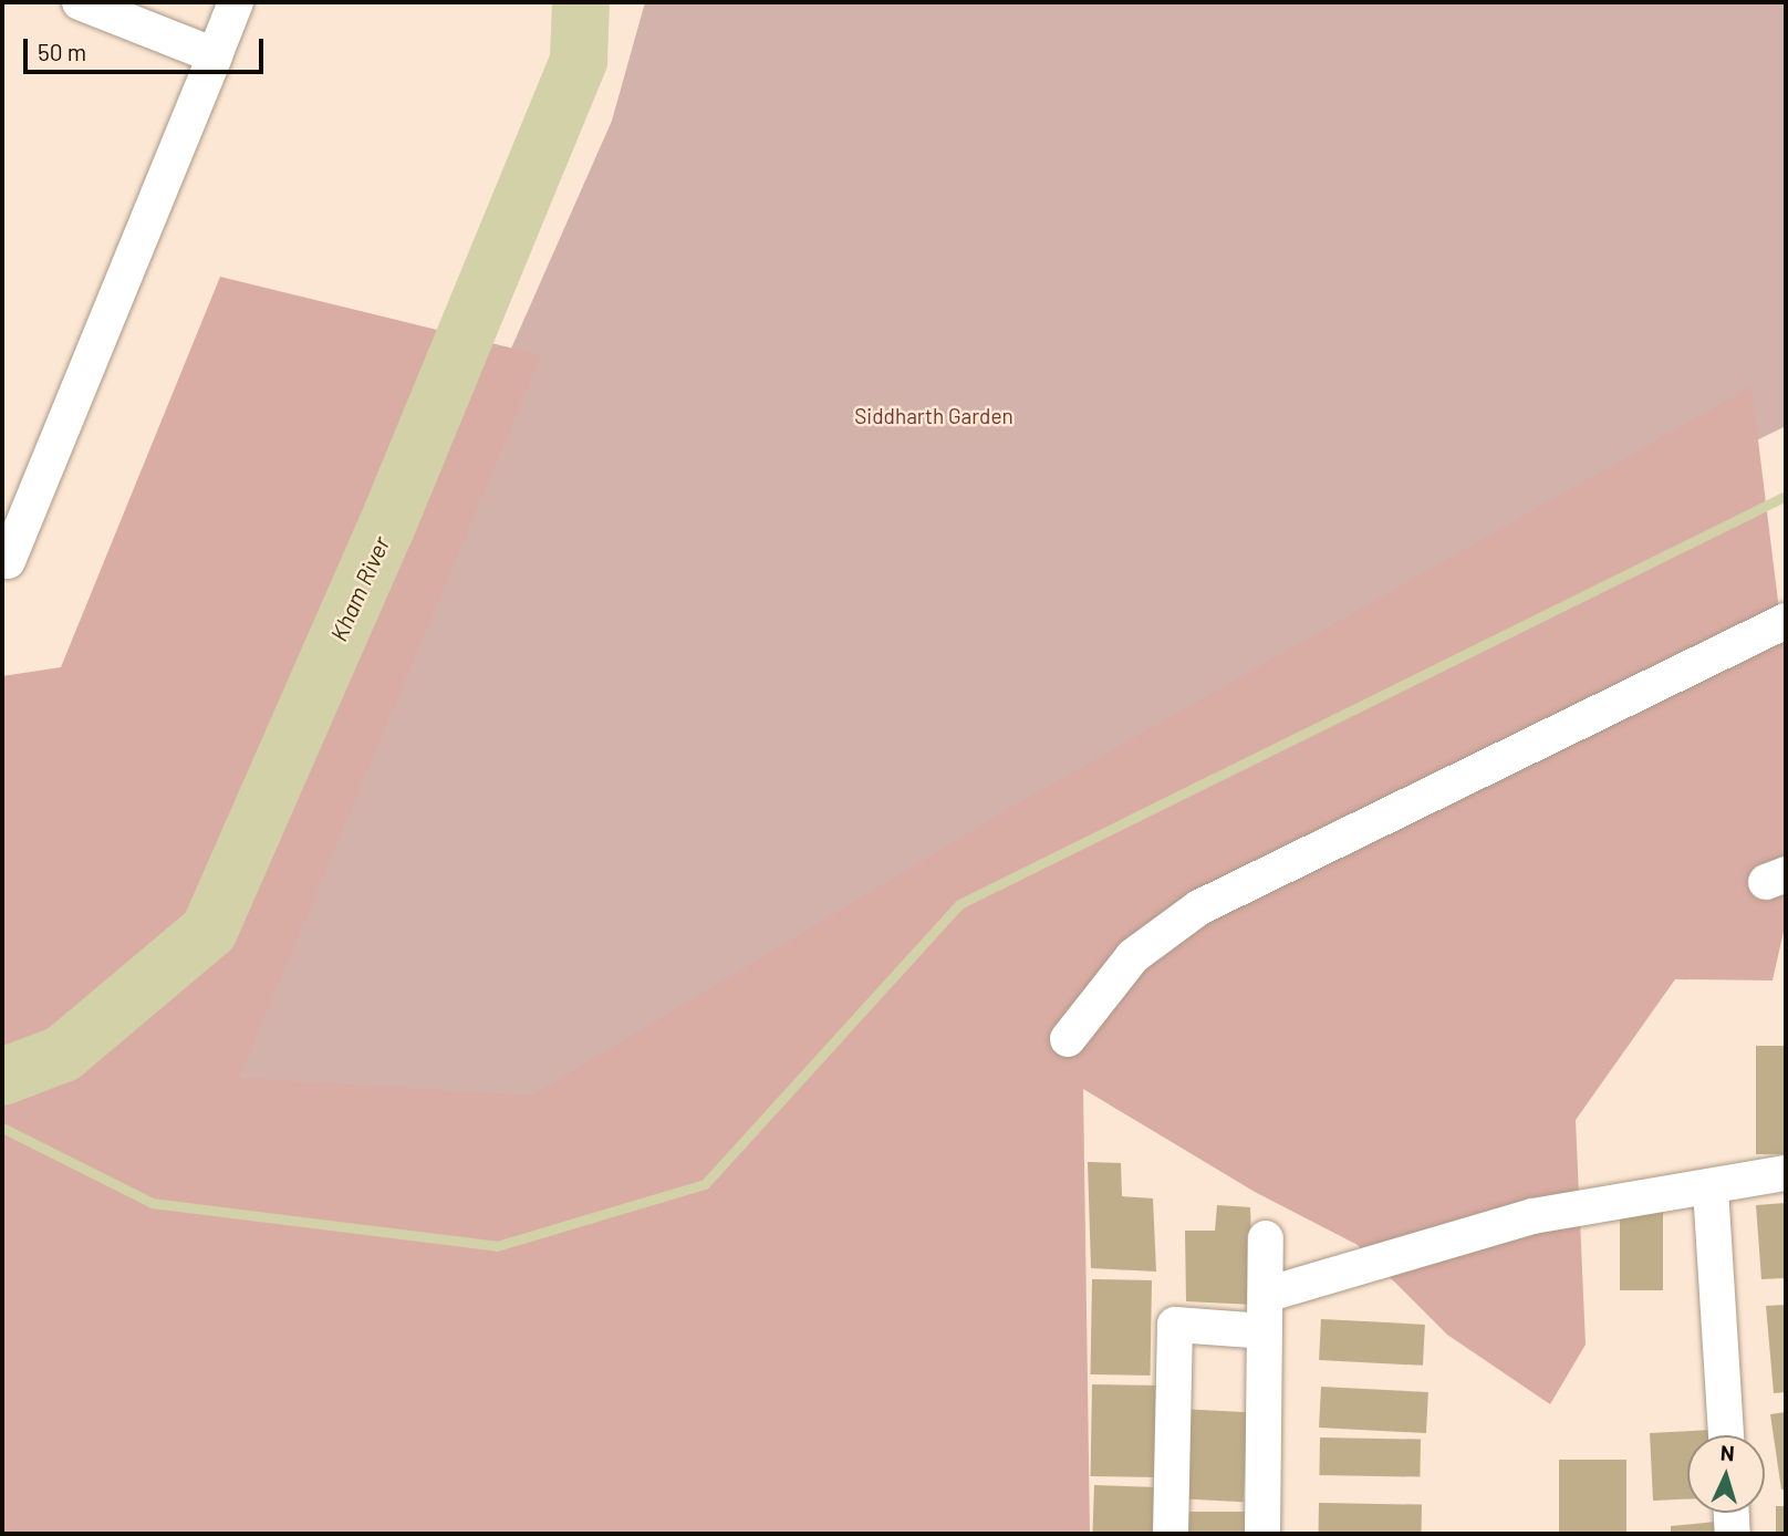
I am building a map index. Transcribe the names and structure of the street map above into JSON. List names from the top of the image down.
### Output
{
  "water": ["Kham River"],
  "parks": ["Siddharth Garden"],
  "scale_bar": "50 m",
  "north": "top"
}
